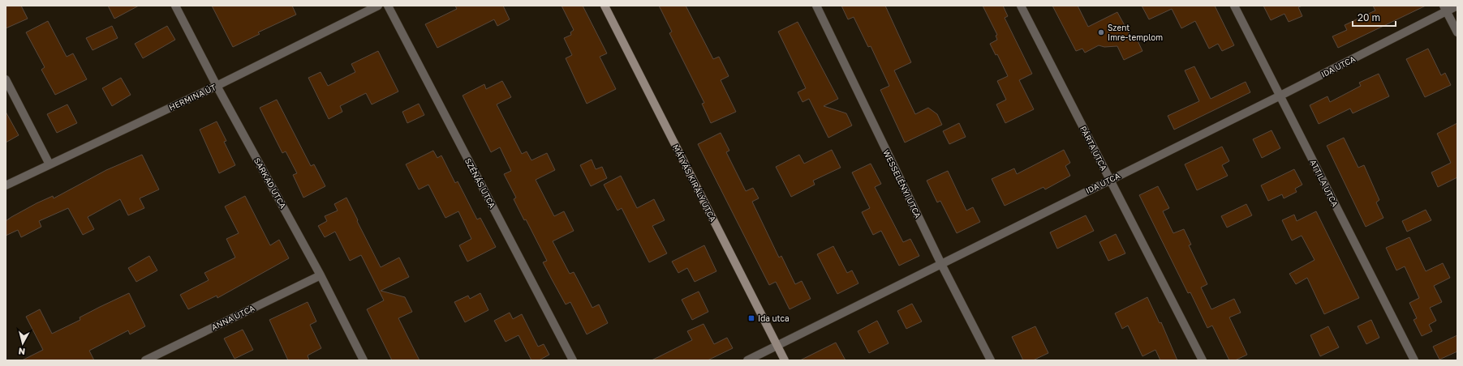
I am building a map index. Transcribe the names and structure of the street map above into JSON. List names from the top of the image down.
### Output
{
  "streets": {
    "street": [
      "IDA UTCA",
      "HERMINA ÚT",
      "PÁRTA UTCA",
      "SARKAD UTCA",
      "SZÉNÁS UTCA",
      "MÁTYÁS KIRÁLY UTCA",
      "ATTILA UTCA",
      "WESSELÉNYI UTCA",
      "ANNA UTCA"
    ]
  },
  "crossings": [
    ["IDA UTCA", "PÁRTA UTCA"],
    ["IDA UTCA", "MÁTYÁS KIRÁLY UTCA"],
    ["IDA UTCA", "ATTILA UTCA"],
    ["IDA UTCA", "WESSELÉNYI UTCA"],
    ["HERMINA ÚT", "SARKAD UTCA"],
    ["SARKAD UTCA", "ANNA UTCA"]
  ],
  "places": {
    "other": ["Szent Imre-templom"],
    "transit": ["Ida utca"]
  },
  "scale_bar": "20 m",
  "north": "bottom"
}
